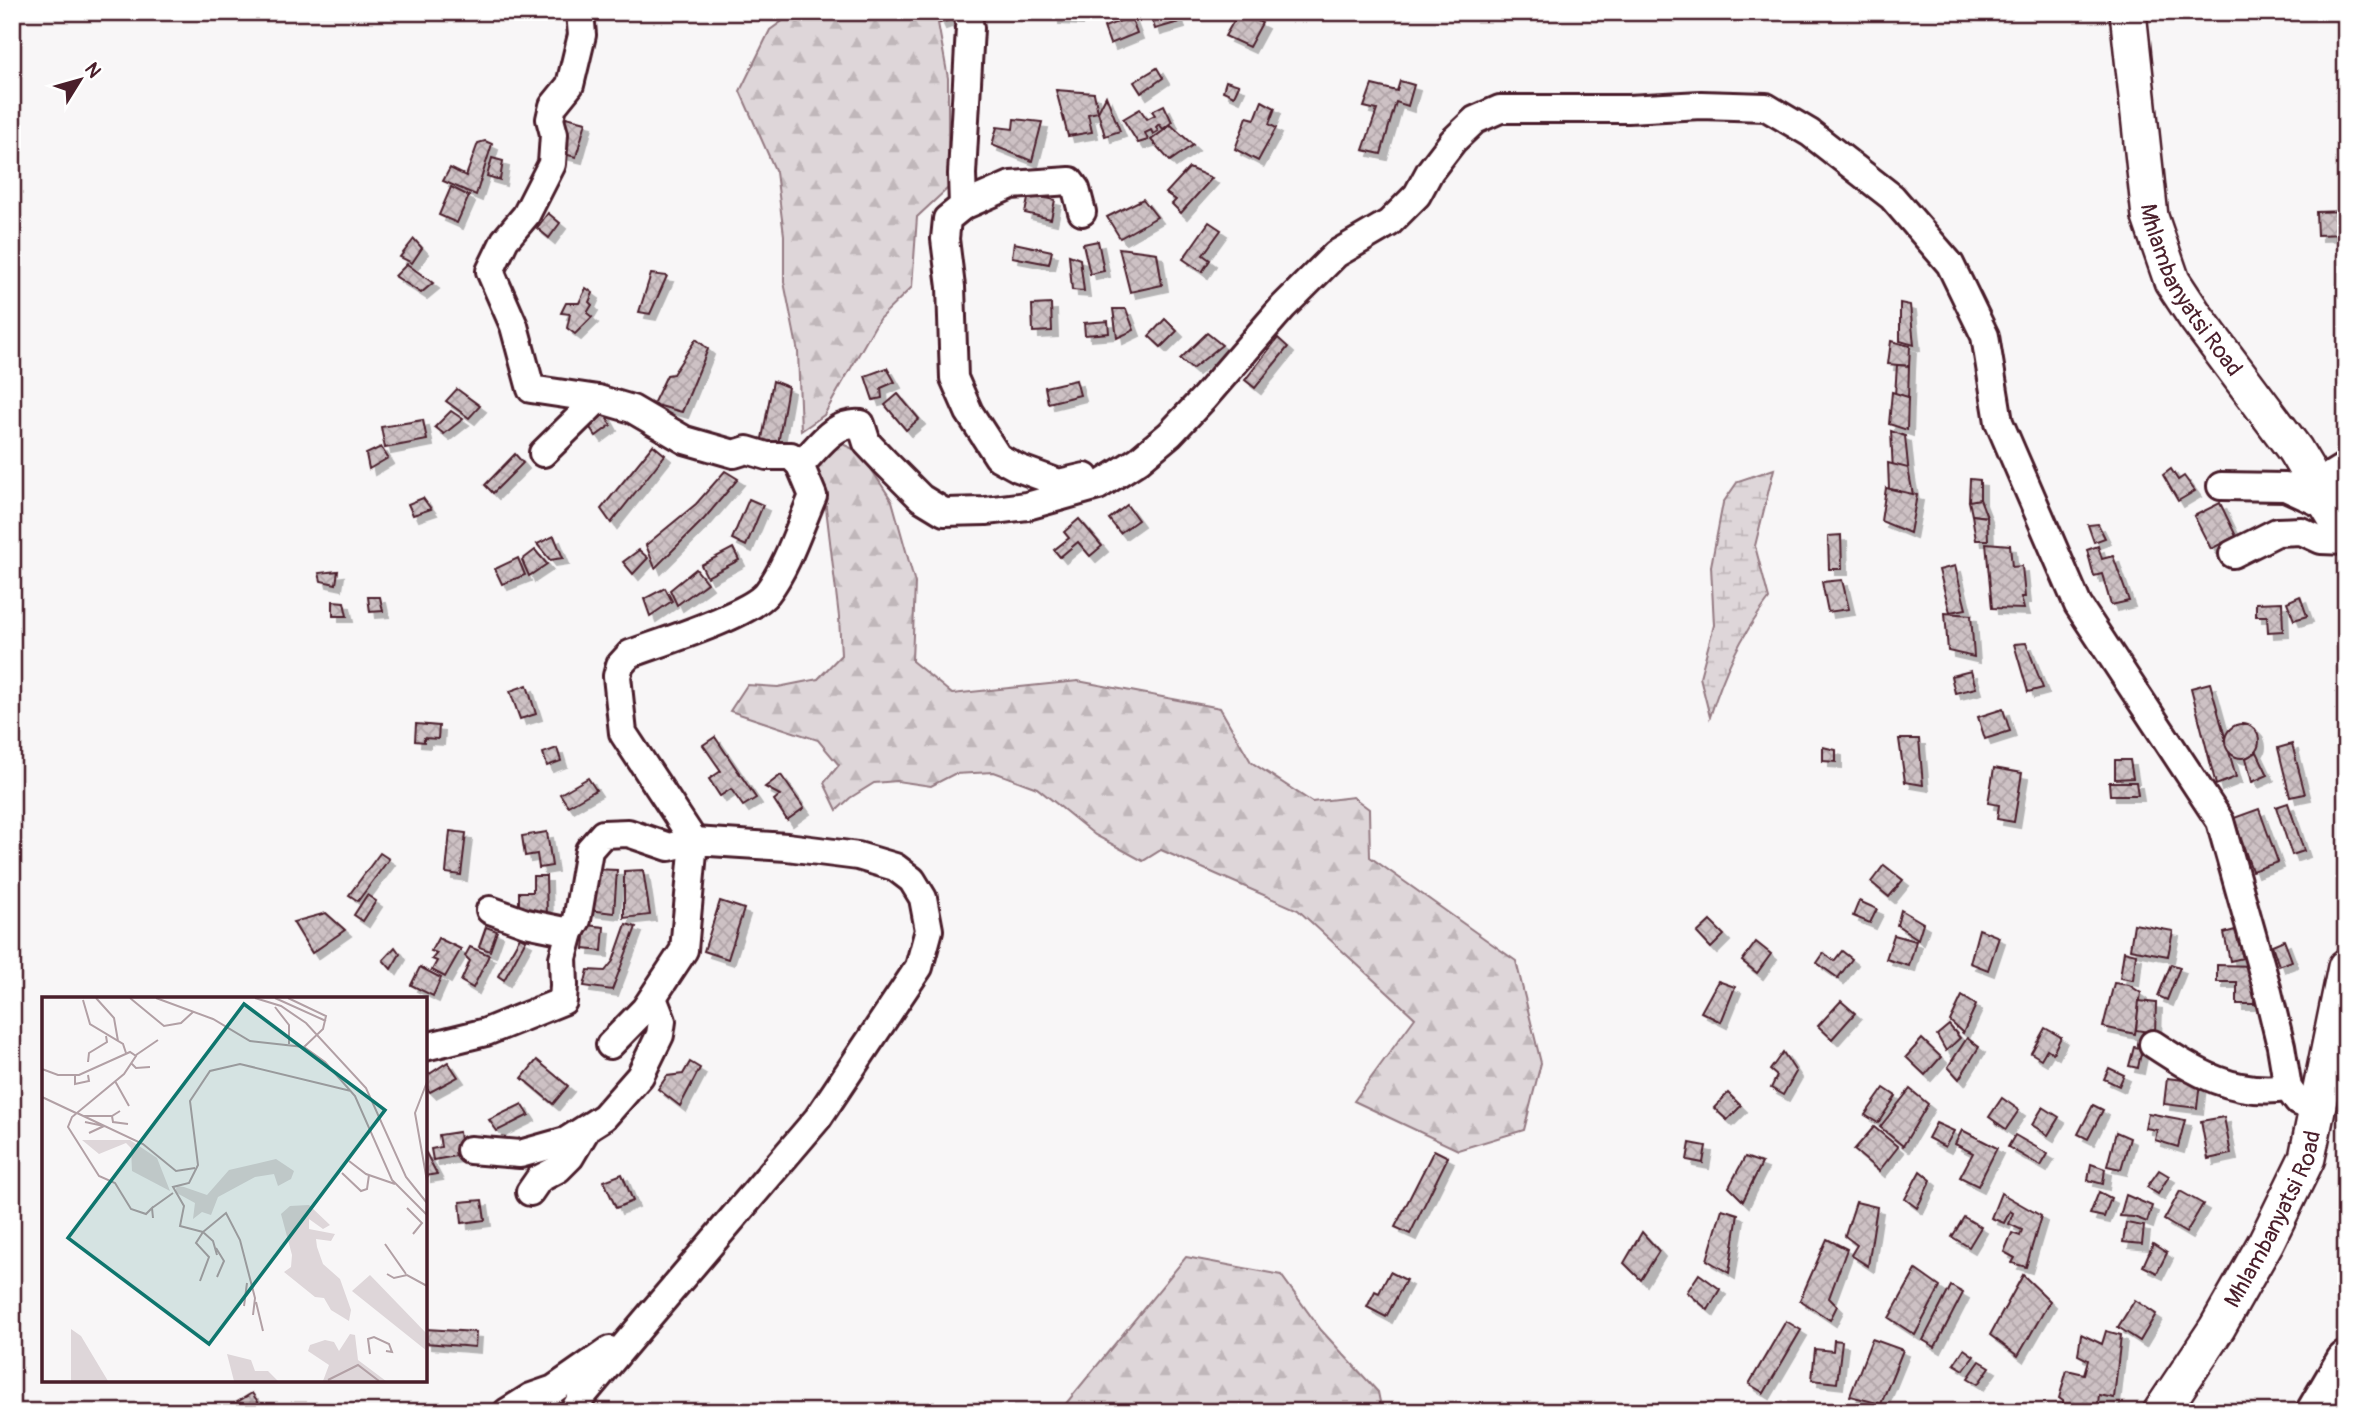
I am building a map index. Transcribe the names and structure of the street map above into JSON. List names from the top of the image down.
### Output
{
  "streets": {
    "main road": ["Mhlambanyatsi Road"]
  },
  "north": "top right"
}
